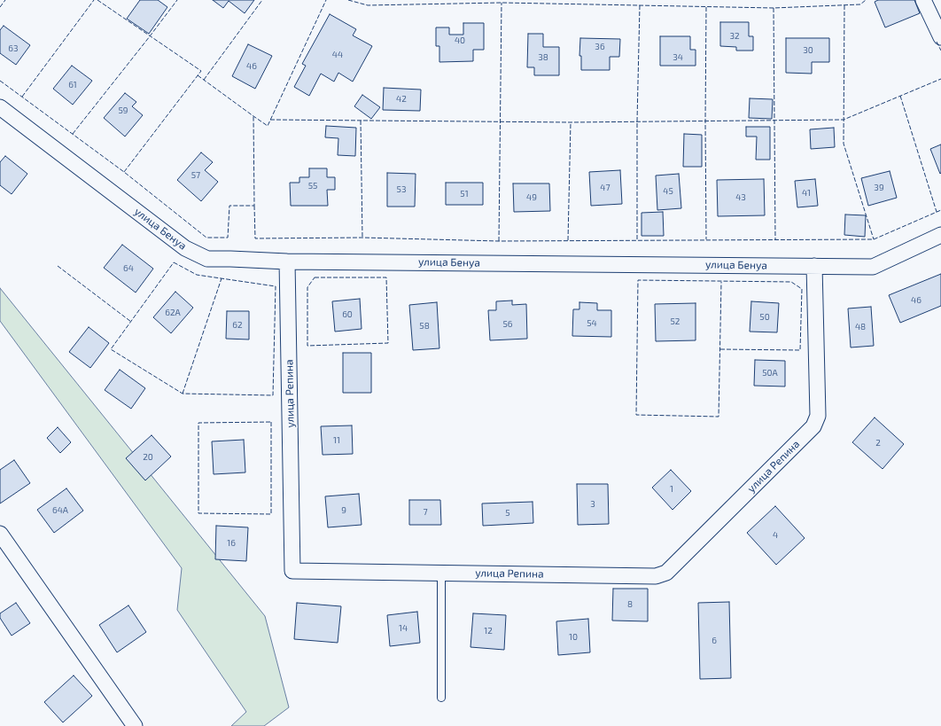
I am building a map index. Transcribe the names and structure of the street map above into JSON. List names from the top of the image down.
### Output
{
  "streets": {
    "street": ["улица Бенуа", "улица Репина"]
  },
  "crossings": [
    ["улица Бенуа", "улица Репина"]
  ],
  "house_numbers": [
    "32",
    "40",
    "36",
    "63",
    "30",
    "44",
    "38",
    "34",
    "46",
    "61",
    "42",
    "59",
    "57",
    "55",
    "47",
    "39",
    "53",
    "45",
    "41",
    "51",
    "49",
    "43",
    "64",
    "46",
    "62А",
    "60",
    "50",
    "52",
    "54",
    "56",
    "62",
    "58",
    "48",
    "50А",
    "11",
    "2",
    "20",
    "1",
    "3",
    "64А",
    "9",
    "7",
    "5",
    "4",
    "16",
    "8",
    "14",
    "12",
    "10",
    "6"
  ]
}
